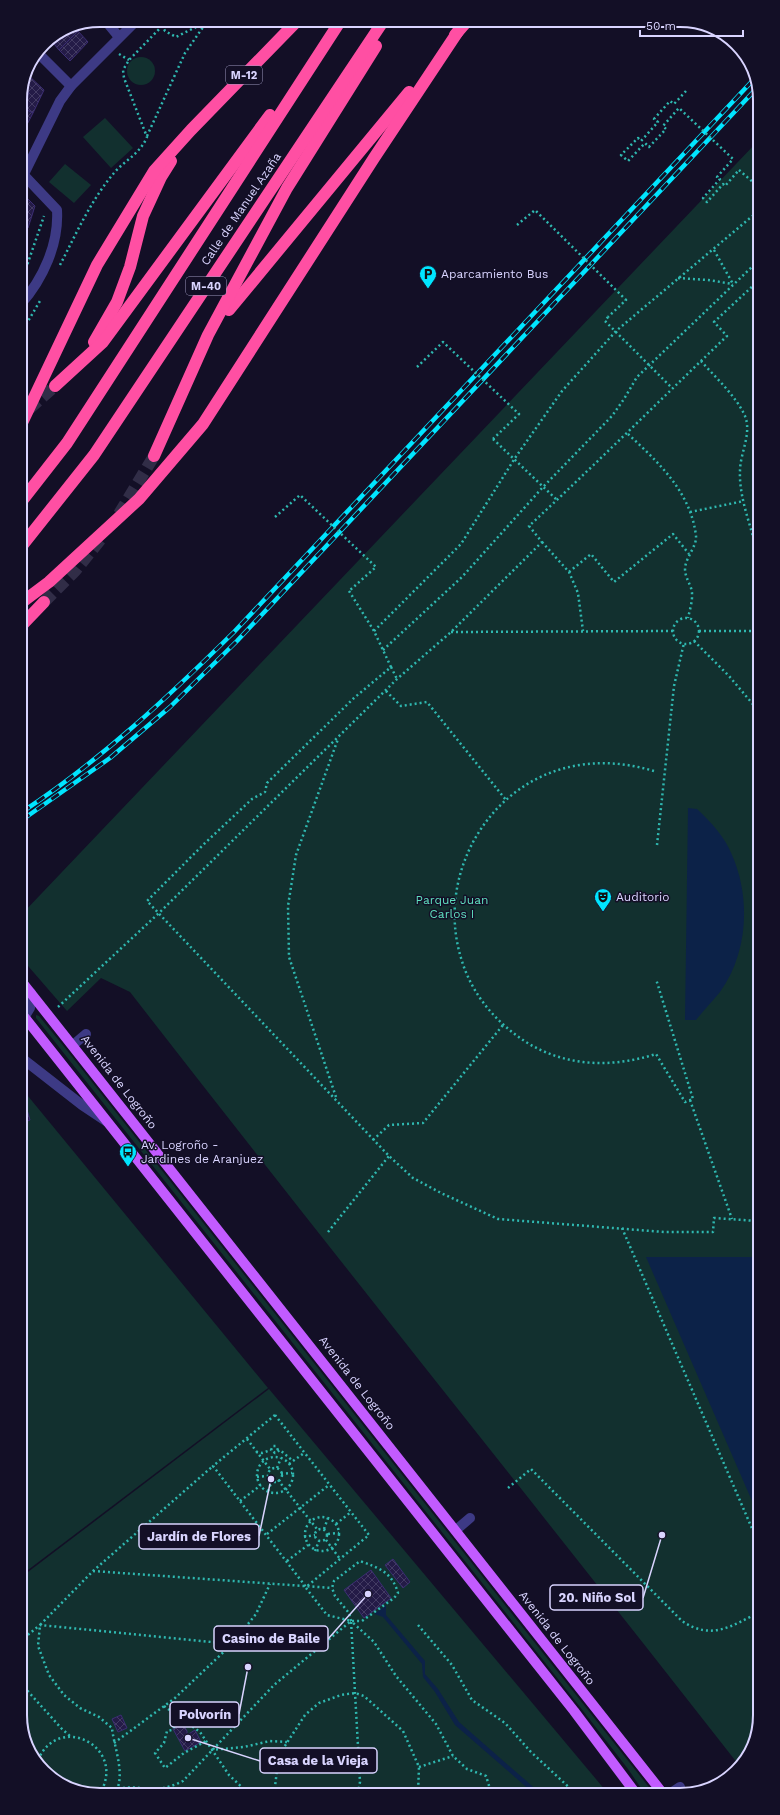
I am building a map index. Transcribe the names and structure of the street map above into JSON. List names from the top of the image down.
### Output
{
  "streets": {
    "highway": ["M-12", "Calle de Manuel Azaña", "M-40"],
    "main road": ["Avenida de Logroño"]
  },
  "parks": ["Parque Juan Carlos I"],
  "places": {
    "parking": ["Aparcamiento Bus"],
    "theatre": ["Auditorio"],
    "bus stop": ["Av. Logroño - Jardines de Aranjuez"],
    "other": [
      "Jardín de Flores",
      "20. Niño Sol",
      "Casino de Baile",
      "Polvorín",
      "Casa de la Vieja"
    ]
  },
  "scale_bar": "50 m"
}
